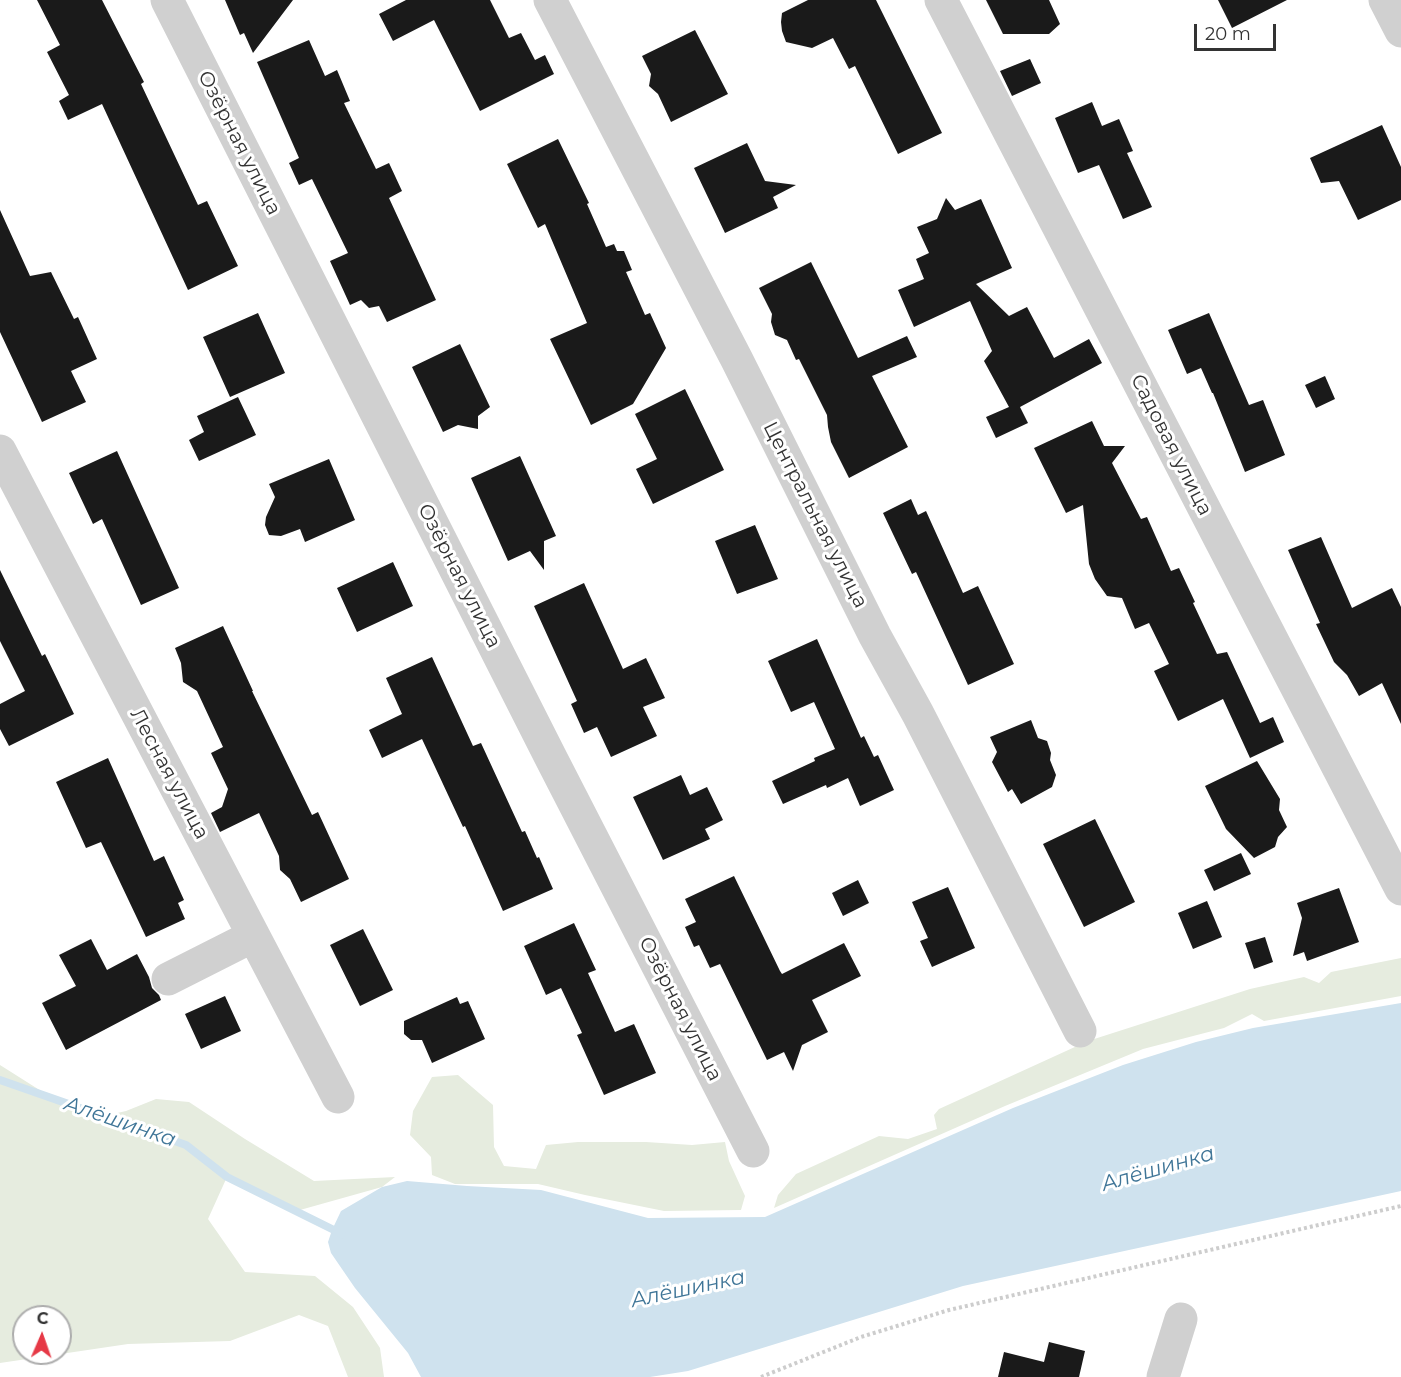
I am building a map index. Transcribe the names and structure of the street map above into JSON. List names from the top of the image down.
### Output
{
  "streets": {
    "street": [
      "Озёрная улица",
      "Садовая улица",
      "Центральная улица",
      "Лесная улица"
    ]
  },
  "water": ["Алёшинка"],
  "scale_bar": "20 m",
  "north": "top"
}
